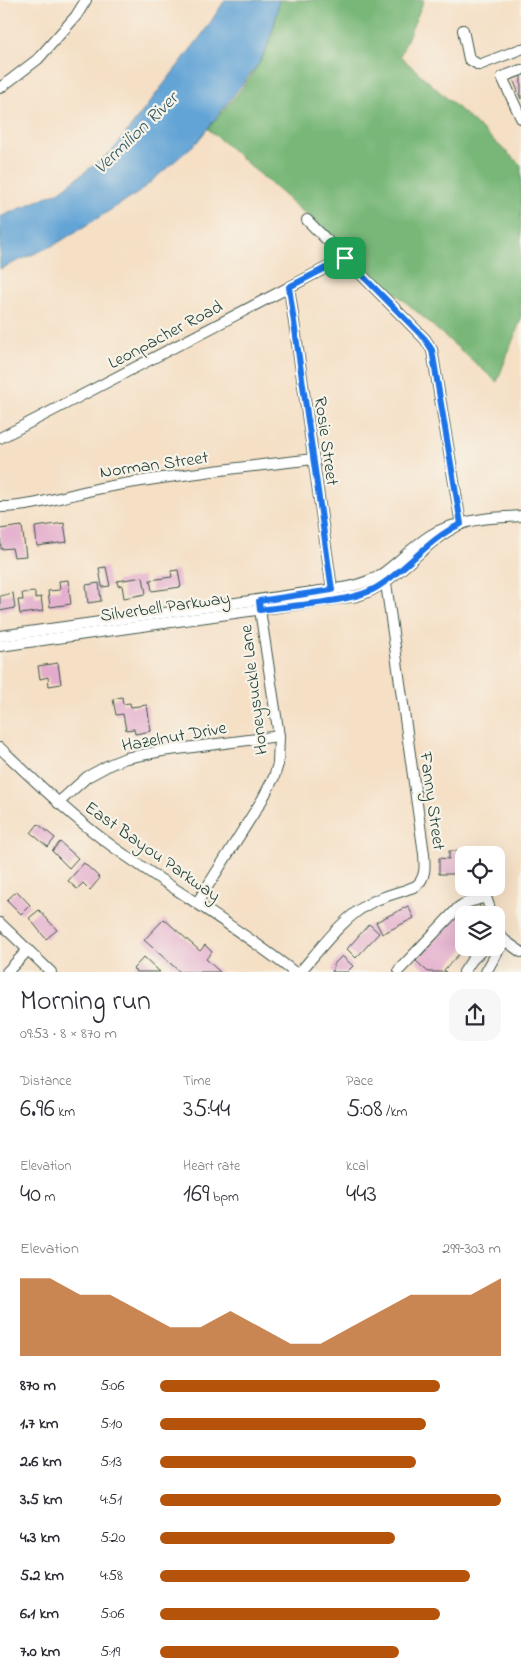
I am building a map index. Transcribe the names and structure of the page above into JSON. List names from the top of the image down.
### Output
{
  "streets": {
    "street": [
      "Leonpacher Road",
      "Rosie Street",
      "Norman Street",
      "Silverbell Parkway",
      "Honeysuckle Lane",
      "Hazelnut Drive",
      "Fanny Street",
      "East Bayou Parkway"
    ]
  },
  "crossings": [
    ["Leonpacher Road", "Rosie Street"],
    ["Rosie Street", "Norman Street"],
    ["Rosie Street", "Silverbell Parkway"],
    ["Silverbell Parkway", "Honeysuckle Lane"],
    ["Silverbell Parkway", "Fanny Street"],
    ["Honeysuckle Lane", "Hazelnut Drive"],
    ["Honeysuckle Lane", "East Bayou Parkway"],
    ["Hazelnut Drive", "East Bayou Parkway"]
  ],
  "water": ["Vermilion River"],
  "page": {
    "heading": ["Morning run", "09:53 · 8 × 870 m"],
    "stats": [
      ["Distance", "6.96 km"],
      ["Time", "35:44"],
      ["Pace", "5:08 /km"],
      ["Elevation", "40 m"],
      ["Heart rate", "169 bpm"],
      ["kcal", "443"]
    ],
    "chart": ["Elevation", "299–303 m"],
    "list": [
      {
        "name": "870 m",
        "note": "5:06"
      },
      {
        "name": "1.7 km",
        "note": "5:10"
      },
      {
        "name": "2.6 km",
        "note": "5:13"
      },
      {
        "name": "3.5 km",
        "note": "4:51"
      },
      {
        "name": "4.3 km",
        "note": "5:20"
      },
      {
        "name": "5.2 km",
        "note": "4:58"
      },
      {
        "name": "6.1 km",
        "note": "5:06"
      },
      {
        "name": "7.0 km",
        "note": "5:19"
      }
    ]
  }
}
